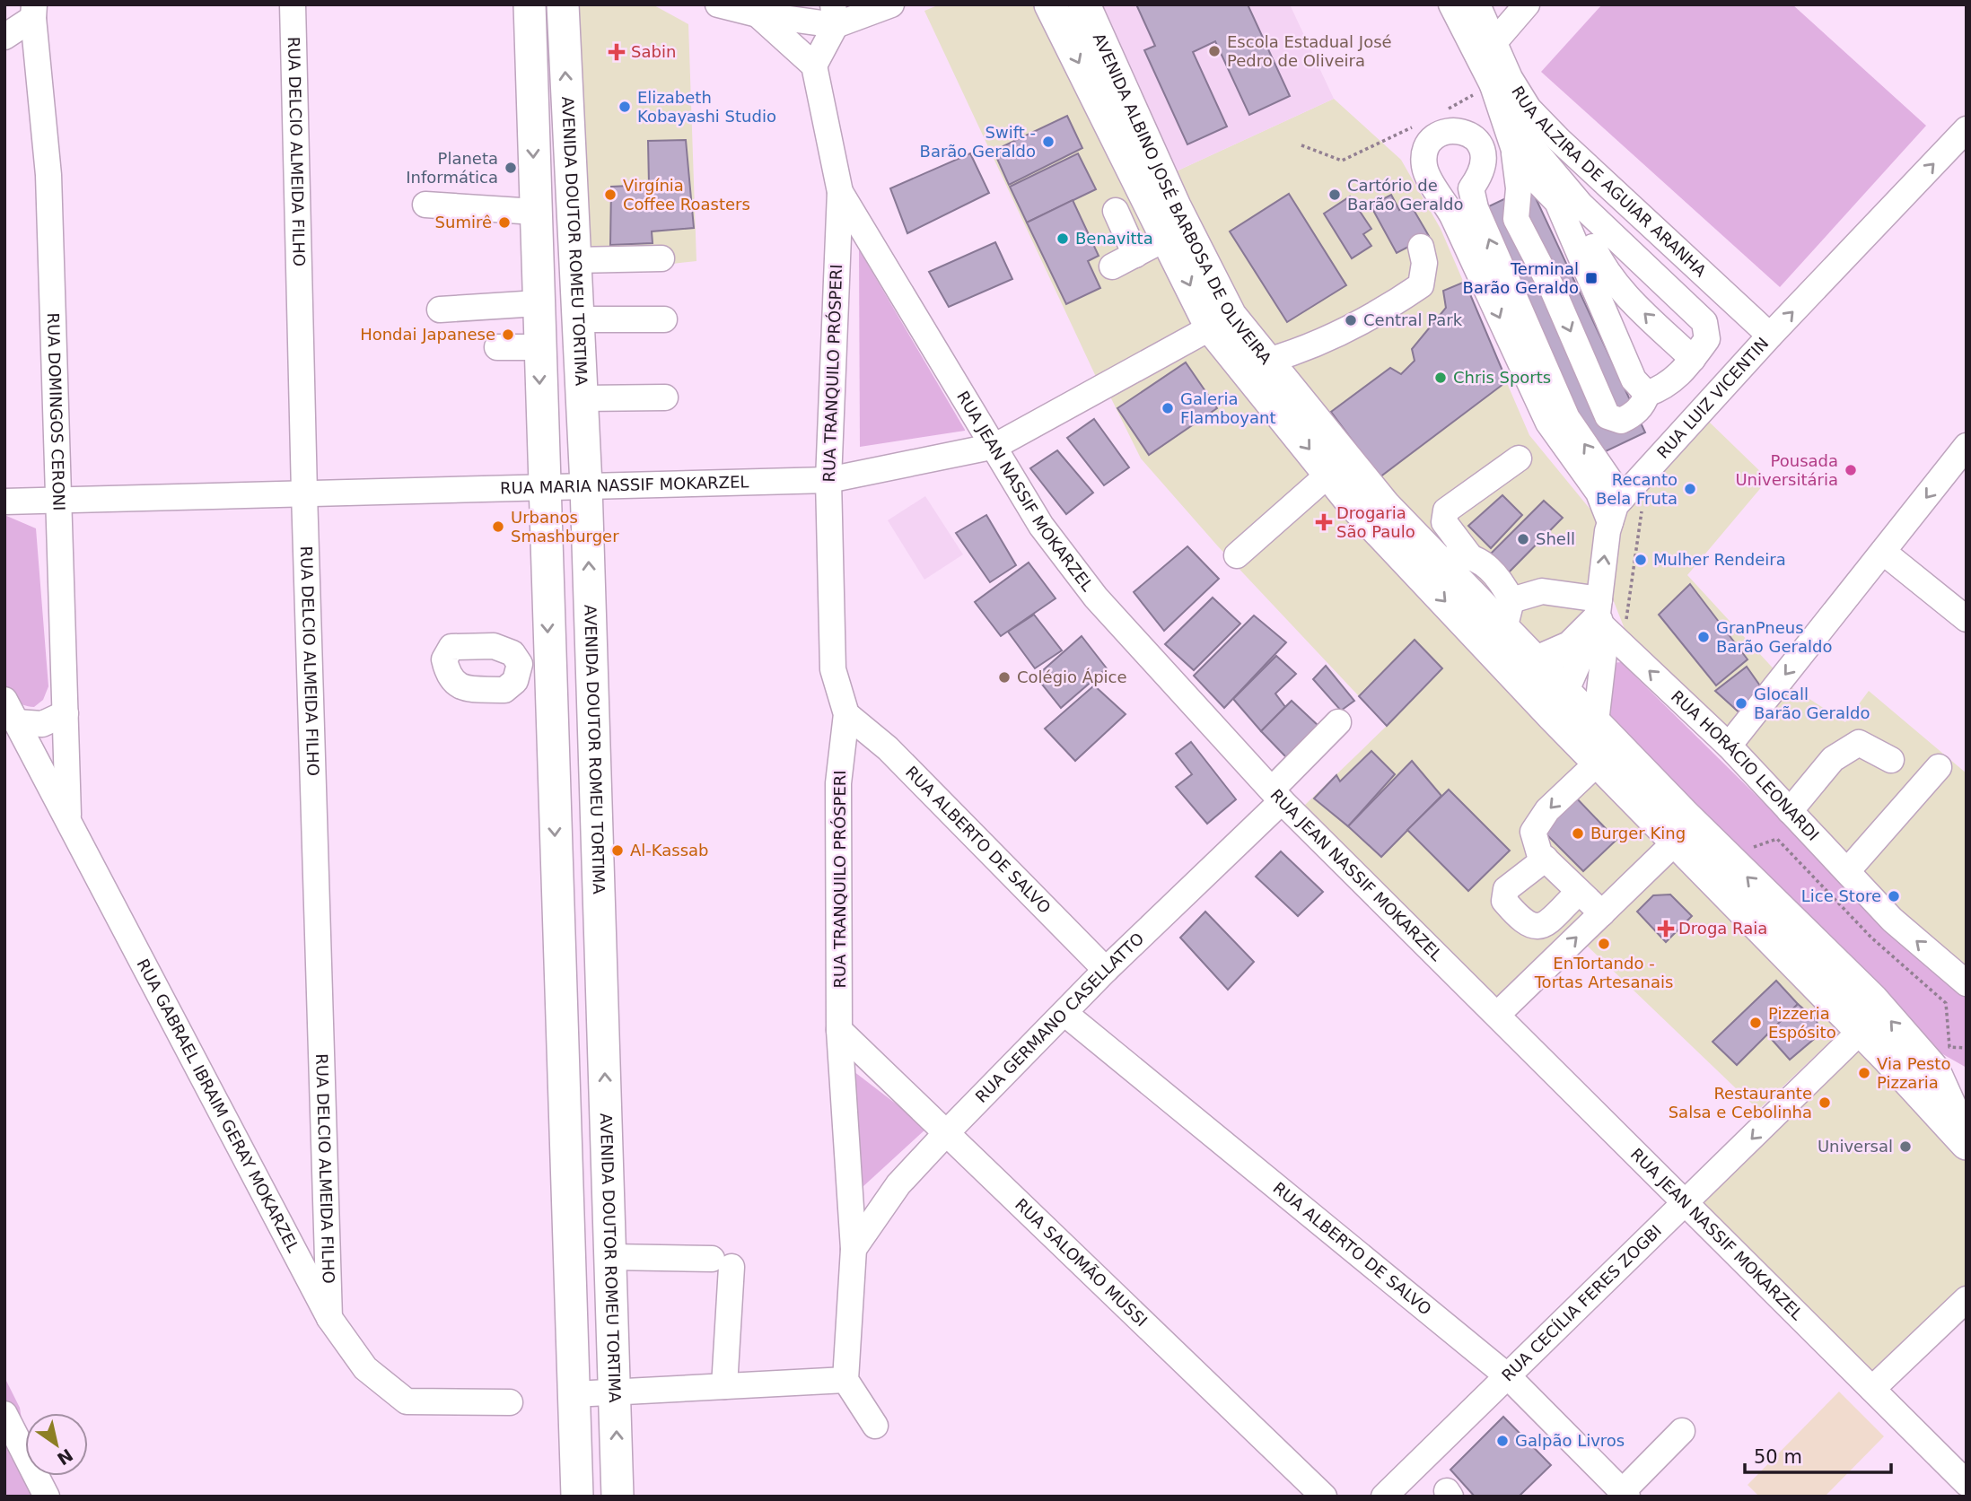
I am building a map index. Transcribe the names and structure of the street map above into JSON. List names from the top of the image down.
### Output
{
  "streets": {
    "main road": ["AVENIDA ALBINO JOSÉ BARBOSA DE OLIVEIRA", "AVENIDA DOUTOR ROMEU TORTIMA"],
    "street": [
      "RUA DELCIO ALMEIDA FILHO",
      "RUA ALZIRA DE AGUIAR ARANHA",
      "RUA TRANQUILO PRÓSPERI",
      "RUA LUIZ VICENTIN",
      "RUA DOMINGOS CERONI",
      "RUA MARIA NASSIF MOKARZEL",
      "RUA JEAN NASSIF MOKARZEL",
      "RUA HORÁCIO LEONARDI",
      "RUA ALBERTO DE SALVO",
      "RUA GERMANO CASELLATTO",
      "RUA GABRAEL IBRAIM GERAY MOKARZEL",
      "RUA SALOMÃO MUSSI",
      "RUA CECÍLIA FERES ZOGBI"
    ]
  },
  "crossings": [
    ["RUA DELCIO ALMEIDA FILHO", "RUA MARIA NASSIF MOKARZEL"],
    ["RUA DELCIO ALMEIDA FILHO", "RUA GABRAEL IBRAIM GERAY MOKARZEL"],
    ["RUA ALZIRA DE AGUIAR ARANHA", "RUA LUIZ VICENTIN"],
    ["AVENIDA ALBINO JOSÉ BARBOSA DE OLIVEIRA", "RUA LUIZ VICENTIN"],
    ["AVENIDA ALBINO JOSÉ BARBOSA DE OLIVEIRA", "RUA MARIA NASSIF MOKARZEL"],
    ["AVENIDA ALBINO JOSÉ BARBOSA DE OLIVEIRA", "RUA CECÍLIA FERES ZOGBI"],
    ["AVENIDA DOUTOR ROMEU TORTIMA", "RUA MARIA NASSIF MOKARZEL"],
    ["RUA TRANQUILO PRÓSPERI", "RUA MARIA NASSIF MOKARZEL"],
    ["RUA TRANQUILO PRÓSPERI", "RUA JEAN NASSIF MOKARZEL"],
    ["RUA TRANQUILO PRÓSPERI", "RUA ALBERTO DE SALVO"],
    ["RUA TRANQUILO PRÓSPERI", "RUA GERMANO CASELLATTO"],
    ["RUA TRANQUILO PRÓSPERI", "RUA SALOMÃO MUSSI"],
    ["RUA LUIZ VICENTIN", "RUA HORÁCIO LEONARDI"],
    ["RUA DOMINGOS CERONI", "RUA MARIA NASSIF MOKARZEL"],
    ["RUA DOMINGOS CERONI", "RUA GABRAEL IBRAIM GERAY MOKARZEL"],
    ["RUA MARIA NASSIF MOKARZEL", "RUA JEAN NASSIF MOKARZEL"],
    ["RUA JEAN NASSIF MOKARZEL", "RUA GERMANO CASELLATTO"],
    ["RUA JEAN NASSIF MOKARZEL", "RUA CECÍLIA FERES ZOGBI"],
    ["RUA ALBERTO DE SALVO", "RUA GERMANO CASELLATTO"],
    ["RUA ALBERTO DE SALVO", "RUA CECÍLIA FERES ZOGBI"],
    ["RUA GERMANO CASELLATTO", "RUA SALOMÃO MUSSI"]
  ],
  "one_way": ["RUA LUIZ VICENTIN", "RUA HORÁCIO LEONARDI", "RUA CECÍLIA FERES ZOGBI"],
  "places": {
    "other": [
      "Escola Estadual José Pedro de Oliveira",
      "Elizabeth Kobayashi Studio",
      "Swift - Barão Geraldo",
      "Planeta Informática",
      "Virgínia Coffee Roasters",
      "Cartório de Barão Geraldo",
      "Sumirê",
      "Benavitta",
      "Central Park",
      "Hondai Japanese",
      "Chris Sports",
      "Galeria Flamboyant",
      "Pousada Universitária",
      "Recanto Bela Fruta",
      "Urbanos Smashburger",
      "Shell",
      "Mulher Rendeira",
      "GranPneus Barão Geraldo",
      "Colégio Ápice",
      "Glocall Barão Geraldo",
      "Burger King",
      "Al-Kassab",
      "Lice Store",
      "EnTortando - Tortas Artesanais",
      "Pizzeria Espósito",
      "Via Pesto Pizzaria",
      "Restaurante Salsa e Cebolinha",
      "Universal",
      "Galpão Livros"
    ],
    "health": ["Sabin", "Drogaria São Paulo", "Droga Raia"],
    "transit": ["Terminal Barão Geraldo"]
  },
  "scale_bar": "50 m",
  "north": "bottom right"
}
